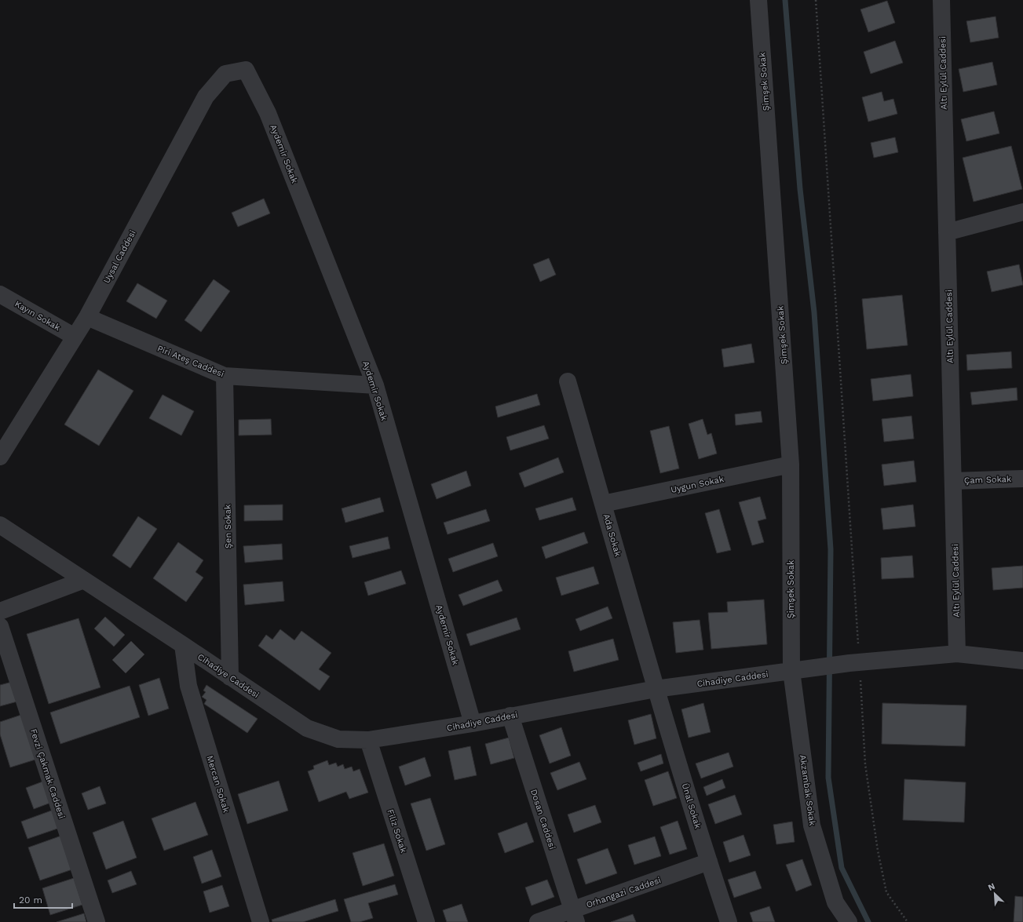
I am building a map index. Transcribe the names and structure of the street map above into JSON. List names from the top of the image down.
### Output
{
  "streets": {
    "street": [
      "Altı Eylül Caddesi",
      "Şimşek Sokak",
      "Aydemir Sokak",
      "Uysal Caddesi",
      "Kayın Sokak",
      "Piri Ateş Caddesi",
      "Çam Sokak",
      "Uygun Sokak",
      "Şen Sokak",
      "Ada Sokak",
      "Cihadiye Caddesi",
      "Fevzi Çakmak Caddesi",
      "Mercan Sokak",
      "Akzambak Sokak",
      "Ünal Sokak",
      "Dosan Caddesi",
      "Filiz Sokak",
      "Orhangazi Caddesi"
    ]
  },
  "crossings": [
    ["Altı Eylül Caddesi", "Çam Sokak"],
    ["Altı Eylül Caddesi", "Cihadiye Caddesi"],
    ["Şimşek Sokak", "Uygun Sokak"],
    ["Şimşek Sokak", "Cihadiye Caddesi"],
    ["Şimşek Sokak", "Akzambak Sokak"],
    ["Aydemir Sokak", "Uysal Caddesi"],
    ["Aydemir Sokak", "Piri Ateş Caddesi"],
    ["Aydemir Sokak", "Cihadiye Caddesi"],
    ["Uysal Caddesi", "Kayın Sokak"],
    ["Uysal Caddesi", "Piri Ateş Caddesi"],
    ["Piri Ateş Caddesi", "Şen Sokak"],
    ["Uygun Sokak", "Ada Sokak"],
    ["Şen Sokak", "Cihadiye Caddesi"],
    ["Ada Sokak", "Cihadiye Caddesi"],
    ["Ada Sokak", "Ünal Sokak"],
    ["Cihadiye Caddesi", "Mercan Sokak"],
    ["Cihadiye Caddesi", "Akzambak Sokak"],
    ["Cihadiye Caddesi", "Ünal Sokak"],
    ["Cihadiye Caddesi", "Dosan Caddesi"],
    ["Cihadiye Caddesi", "Filiz Sokak"],
    ["Ünal Sokak", "Orhangazi Caddesi"],
    ["Dosan Caddesi", "Orhangazi Caddesi"]
  ],
  "scale_bar": "20 m",
  "north": "top left"
}
